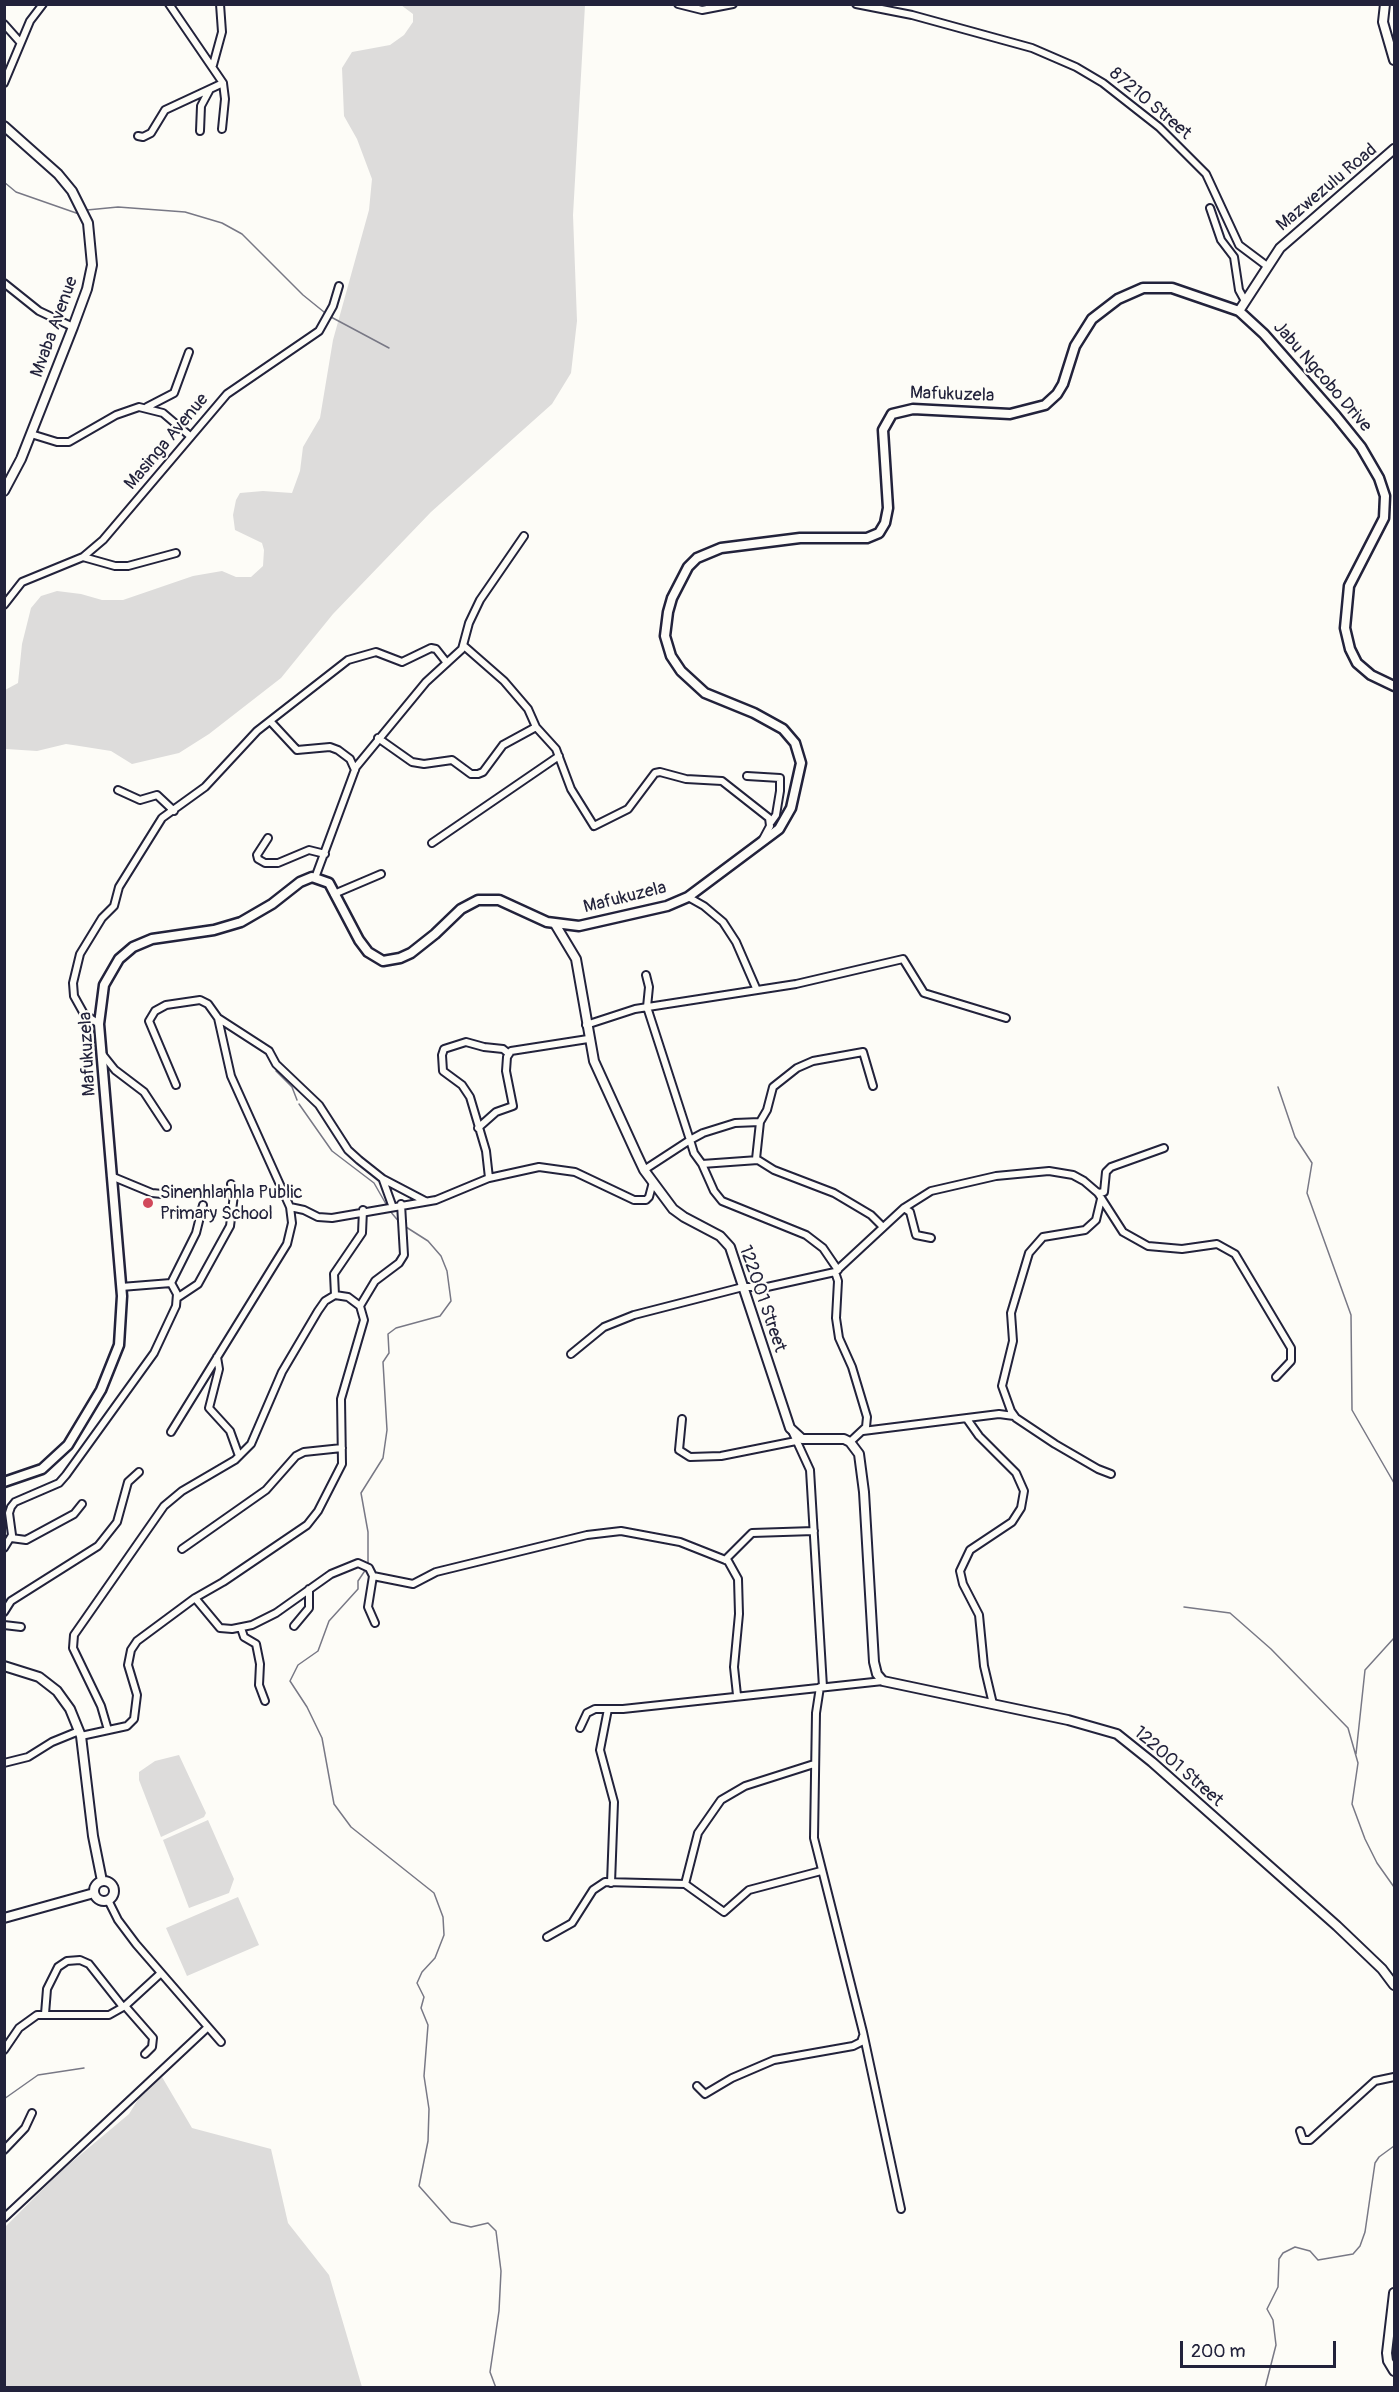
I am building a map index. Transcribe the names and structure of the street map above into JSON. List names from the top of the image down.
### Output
{
  "streets": {
    "main road": ["Jabu Ngcobo Drive", "Mafukuzela"],
    "street": [
      "87210 Street",
      "Mazwezulu Road",
      "Mvaba Avenue",
      "Masinga Avenue",
      "122001 Street"
    ]
  },
  "crossings": [
    ["87210 Street", "Mazwezulu Road"],
    ["Mazwezulu Road", "Jabu Ngcobo Drive"],
    ["Mazwezulu Road", "Mafukuzela"],
    ["Jabu Ngcobo Drive", "Mafukuzela"],
    ["Mafukuzela", "122001 Street"]
  ],
  "places": ["Sinenhlanhla Public Primary School"],
  "scale_bar": "200 m"
}
